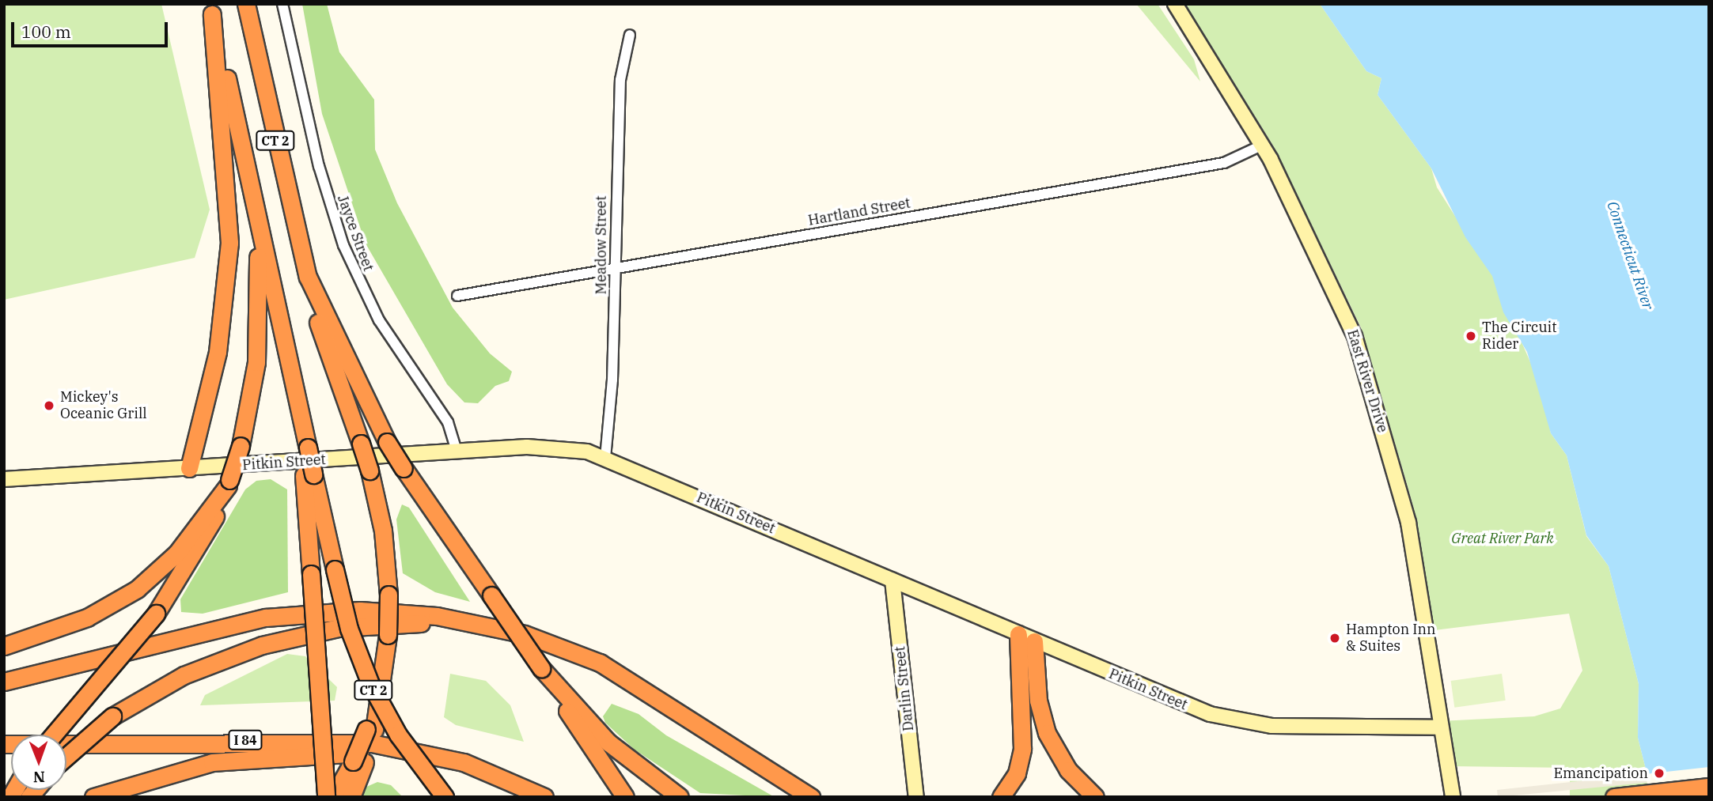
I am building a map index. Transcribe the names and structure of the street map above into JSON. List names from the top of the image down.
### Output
{
  "streets": {
    "highway": ["CT 2", "I 84"],
    "main road": ["East River Drive", "Pitkin Street", "Darlin Street"],
    "street": ["Hartland Street", "Jayce Street", "Meadow Street"]
  },
  "crossings": [
    ["Hartland Street", "Meadow Street"],
    ["Hartland Street", "East River Drive"],
    ["Jayce Street", "Pitkin Street"],
    ["Meadow Street", "Pitkin Street"],
    ["East River Drive", "Pitkin Street"],
    ["Pitkin Street", "Darlin Street"]
  ],
  "water": ["Connecticut River"],
  "parks": ["Great River Park"],
  "places": [
    "The Circuit Rider",
    "Mickey's Oceanic Grill",
    "Hampton Inn & Suites",
    "Emancipation"
  ],
  "scale_bar": "100 m",
  "north": "bottom"
}
